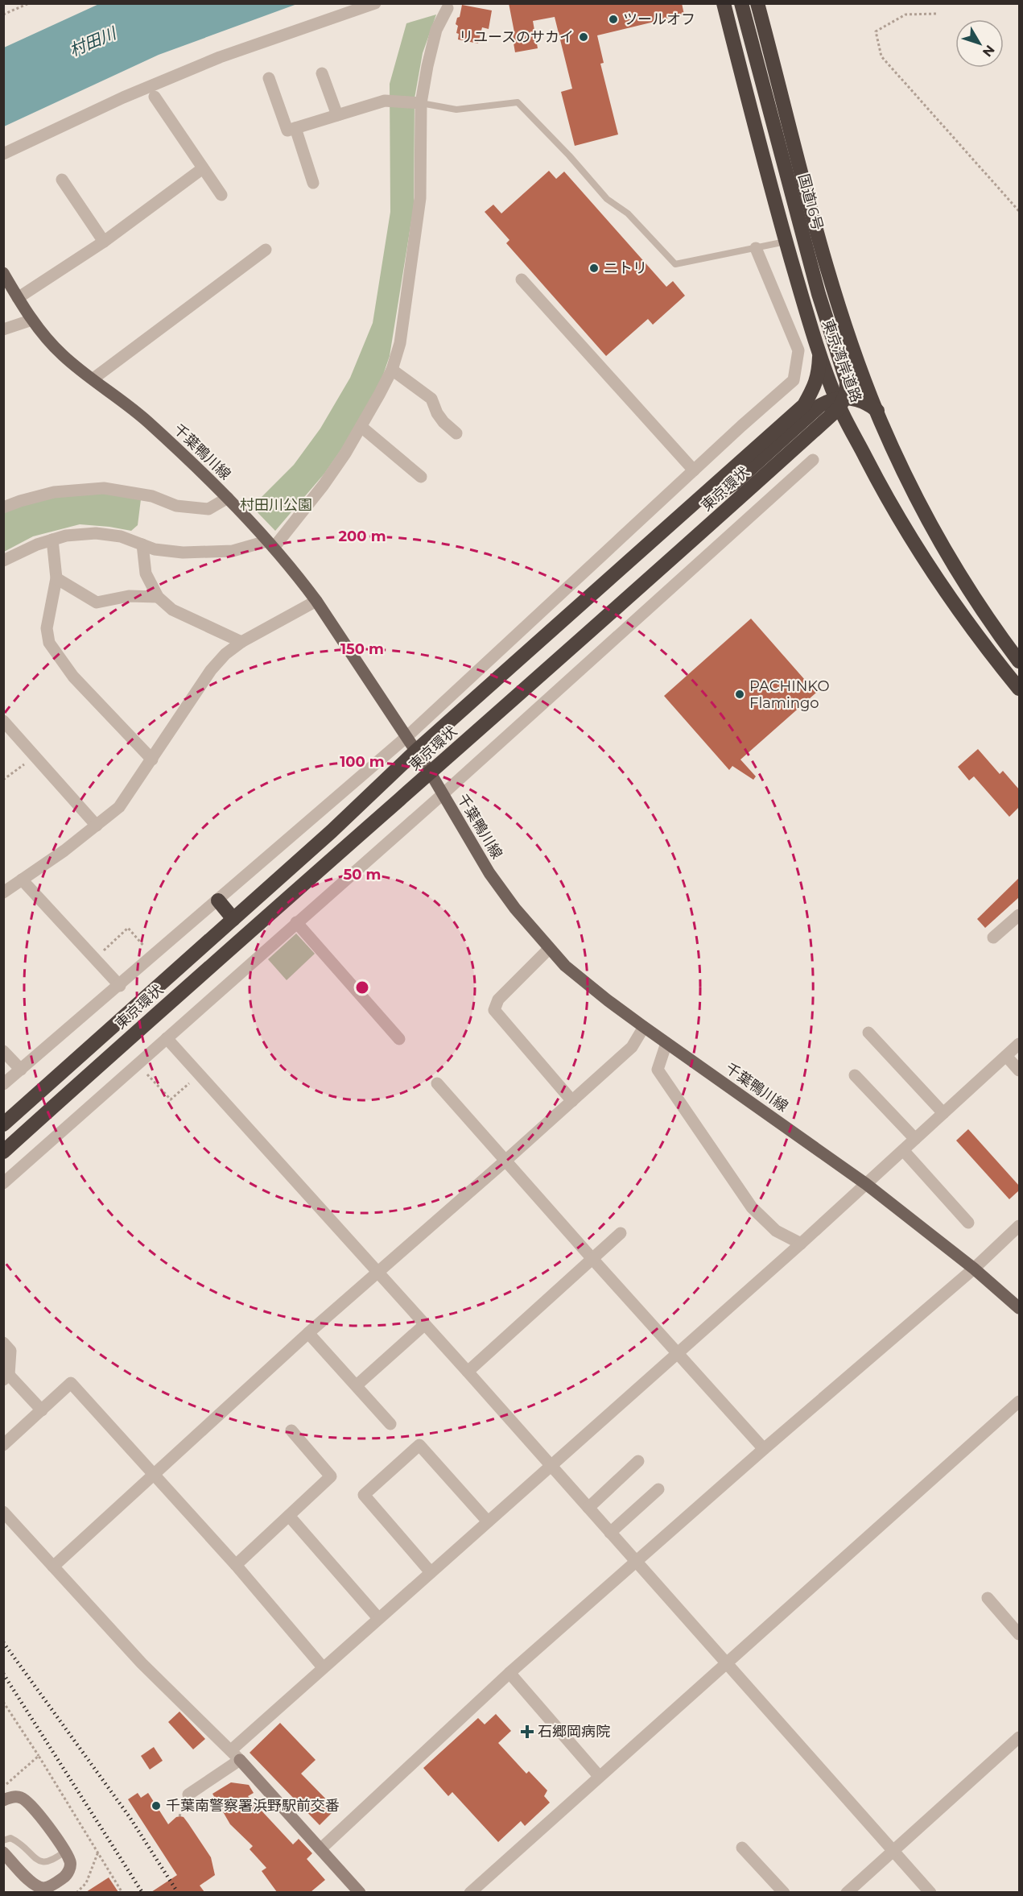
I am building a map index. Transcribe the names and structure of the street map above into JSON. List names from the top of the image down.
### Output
{
  "streets": {
    "highway": ["国道16号", "東京湾岸道路", "東京環状"],
    "main road": ["千葉鴨川線"]
  },
  "crossings": [
    ["国道16号", "東京湾岸道路"],
    ["国道16号", "東京環状"],
    ["東京湾岸道路", "東京環状"],
    ["千葉鴨川線", "東京環状"]
  ],
  "water": ["村田川"],
  "parks": ["村田川公園"],
  "places": {
    "other": [
      "ツールオフ",
      "リユースのサカイ",
      "ニトリ",
      "PACHINKO Flamingo",
      "千葉南警察署浜野駅前交番"
    ],
    "health": ["石郷岡病院"]
  },
  "north": "bottom right",
  "rings": [
    "200 m",
    "150 m",
    "100 m",
    "50 m"
  ]
}
